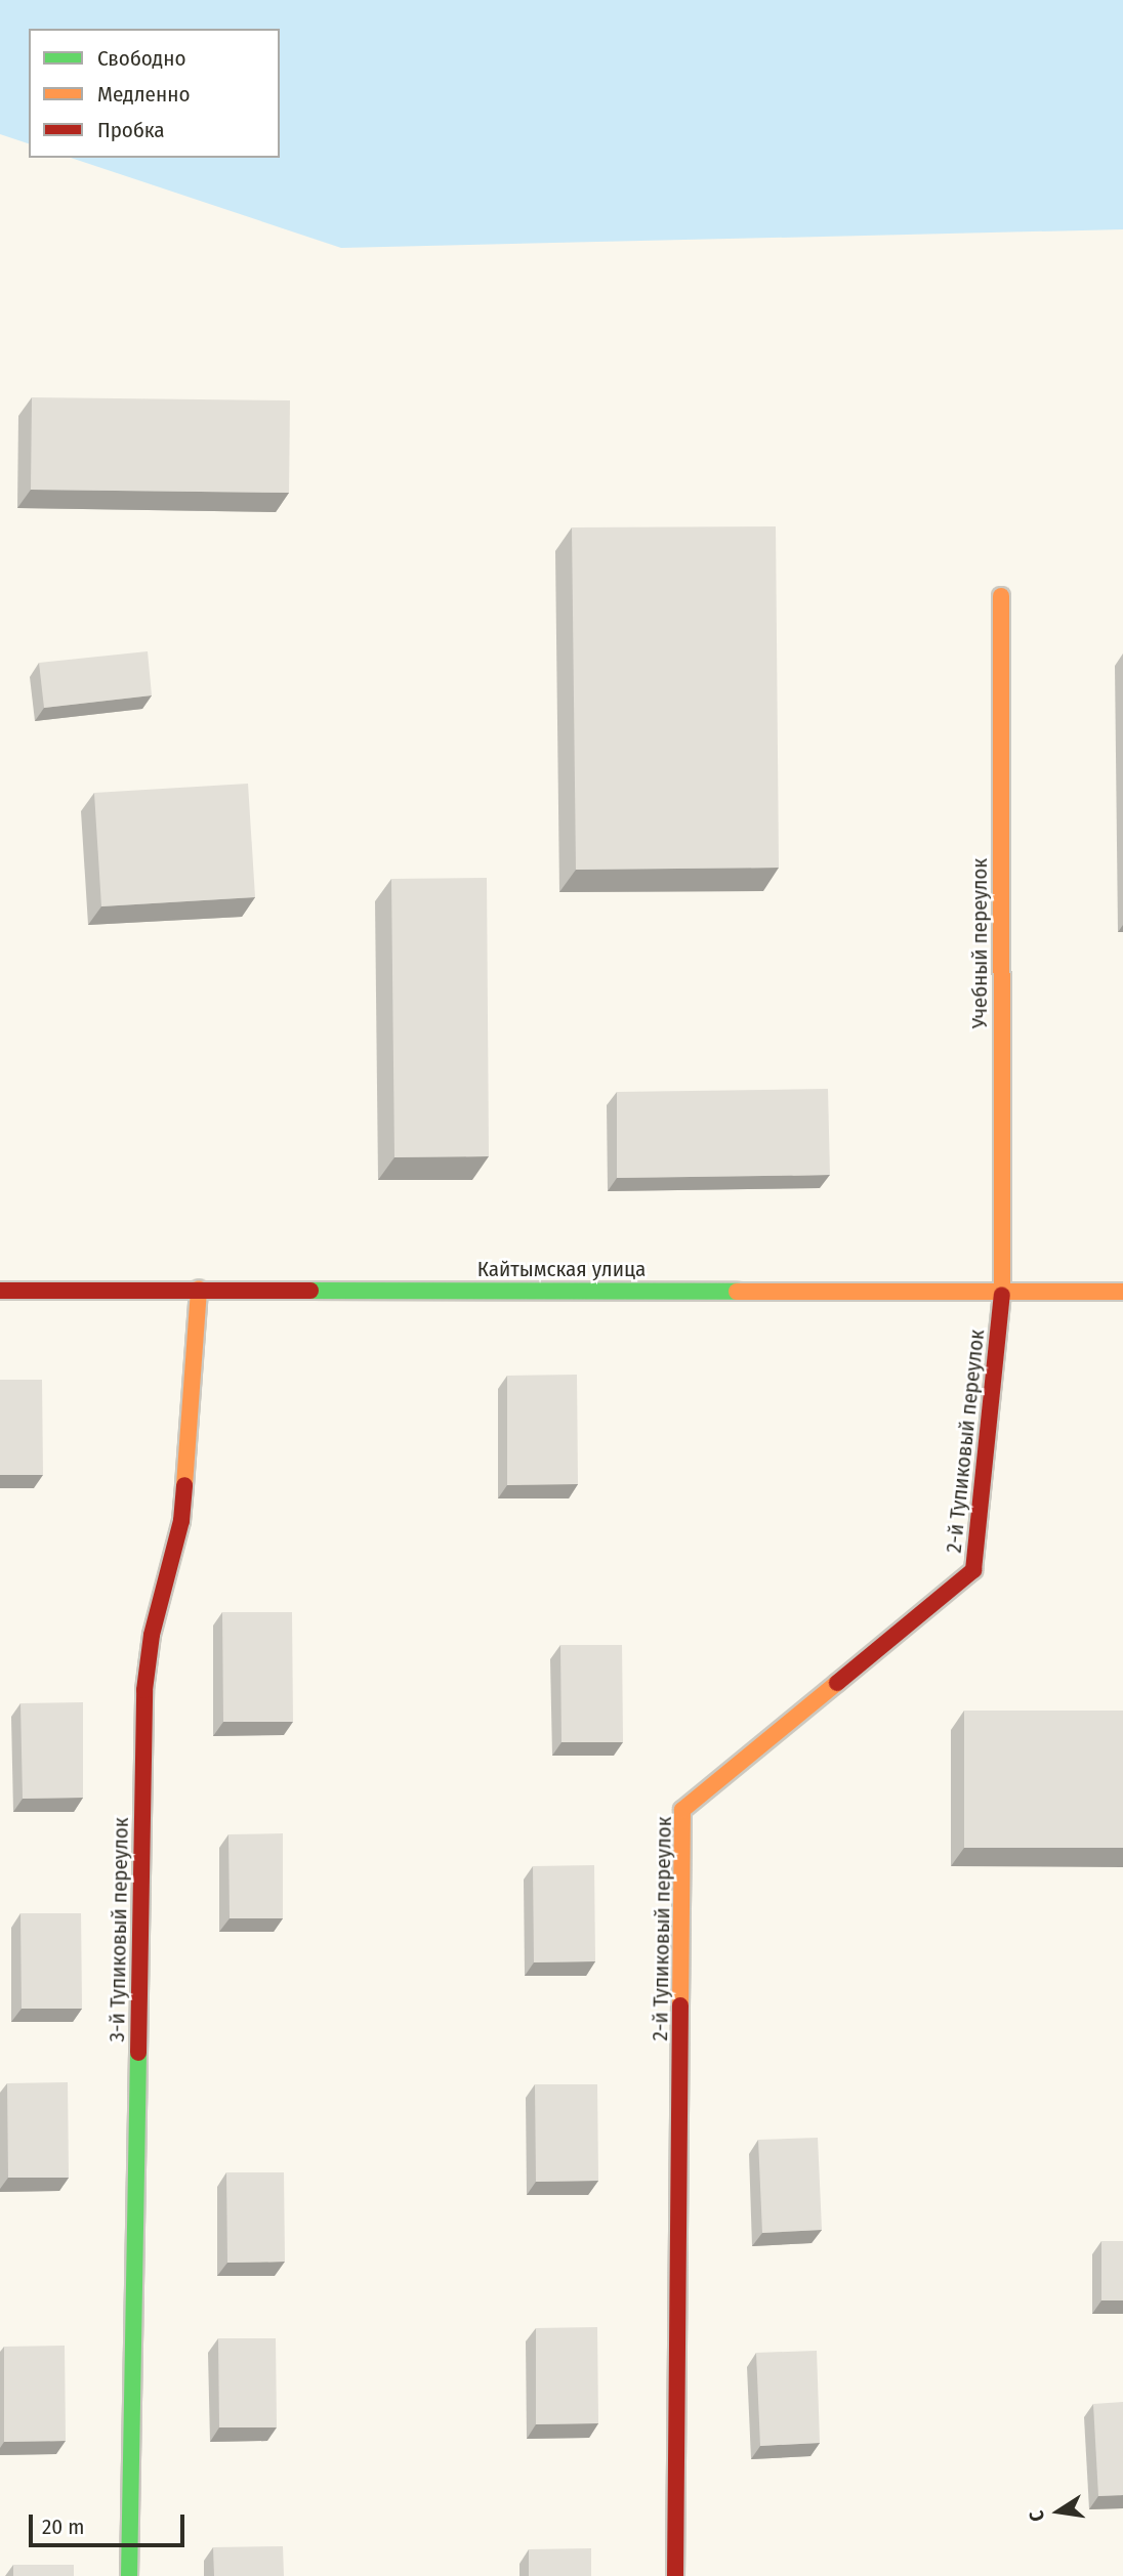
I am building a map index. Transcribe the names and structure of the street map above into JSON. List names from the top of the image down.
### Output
{
  "streets": {
    "street": [
      "Учебный переулок",
      "Кайтымская улица",
      "2-й Тупиковый переулок",
      "3-й Тупиковый переулок"
    ]
  },
  "crossings": [
    ["Учебный переулок", "Кайтымская улица"],
    ["Учебный переулок", "2-й Тупиковый переулок"],
    ["Кайтымская улица", "2-й Тупиковый переулок"],
    ["Кайтымская улица", "3-й Тупиковый переулок"]
  ],
  "legend": ["Свободно", "Медленно", "Пробка"],
  "scale_bar": "20 m",
  "north": "left"
}
